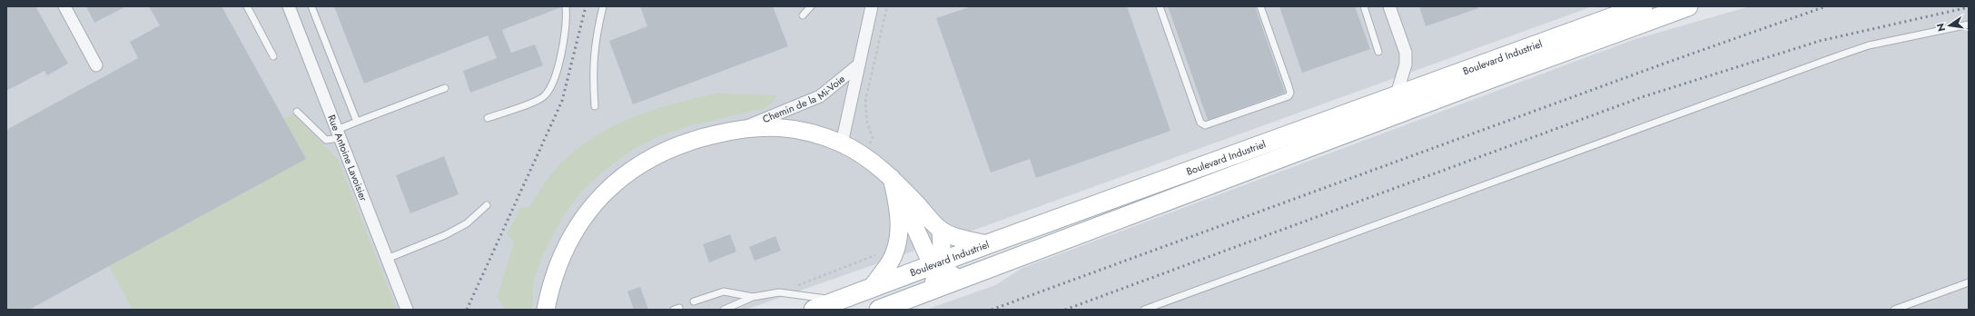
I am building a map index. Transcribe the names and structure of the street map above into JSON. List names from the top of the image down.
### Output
{
  "streets": {
    "main road": ["Boulevard Industriel"],
    "street": ["Chemin de la Mi-Voie", "Rue Antoine Lavoisier"]
  },
  "north": "left"
}
